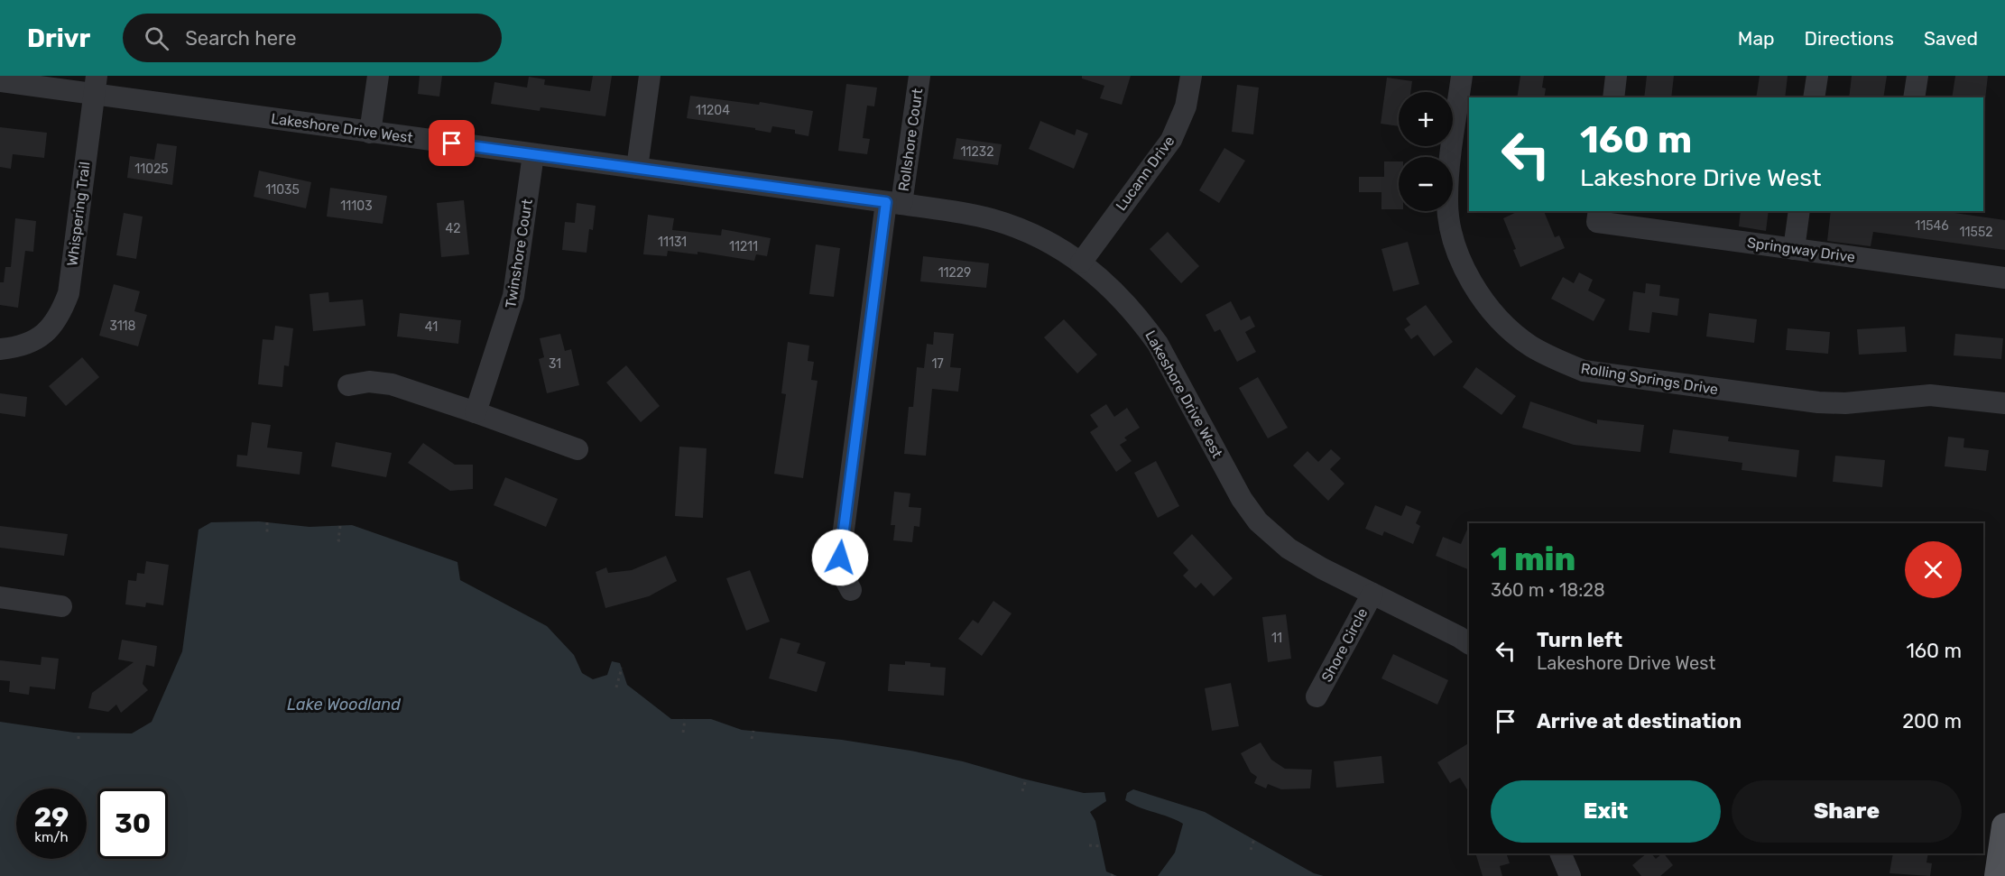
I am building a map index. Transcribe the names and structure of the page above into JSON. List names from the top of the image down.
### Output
{
  "streets": {
    "street": [
      "Lakeshore Drive West",
      "Rollshore Court",
      "Lucann Drive",
      "Whispering Trail",
      "Springway Drive",
      "Twinshore Court",
      "Rolling Springs Drive",
      "Shore Circle"
    ]
  },
  "crossings": [
    ["Lakeshore Drive West", "Rollshore Court"],
    ["Lakeshore Drive West", "Lucann Drive"],
    ["Lakeshore Drive West", "Whispering Trail"],
    ["Lakeshore Drive West", "Twinshore Court"],
    ["Lakeshore Drive West", "Shore Circle"]
  ],
  "water": ["Lake Woodland"],
  "house_numbers": [
    "11204",
    "11232",
    "11025",
    "11035",
    "11103",
    "11546",
    "42",
    "11552",
    "11131",
    "11211",
    "11229",
    "3118",
    "41",
    "31",
    "17",
    "11"
  ],
  "page": {
    "header": "Drivr",
    "search": "Search here",
    "nav": ["Map", "Directions", "Saved"],
    "map_buttons": ["+", "−"],
    "turn": ["160 m", "Lakeshore Drive West"],
    "heading": ["1 min", "360 m · 18:28"],
    "list": [
      {
        "name": "Turn left",
        "note": "Lakeshore Drive West",
        "value": "160 m"
      },
      {
        "name": "Arrive at destination",
        "value": "200 m"
      }
    ],
    "buttons": ["Exit", "Share"],
    "speed": "29 km/h",
    "limit": "30"
  }
}
